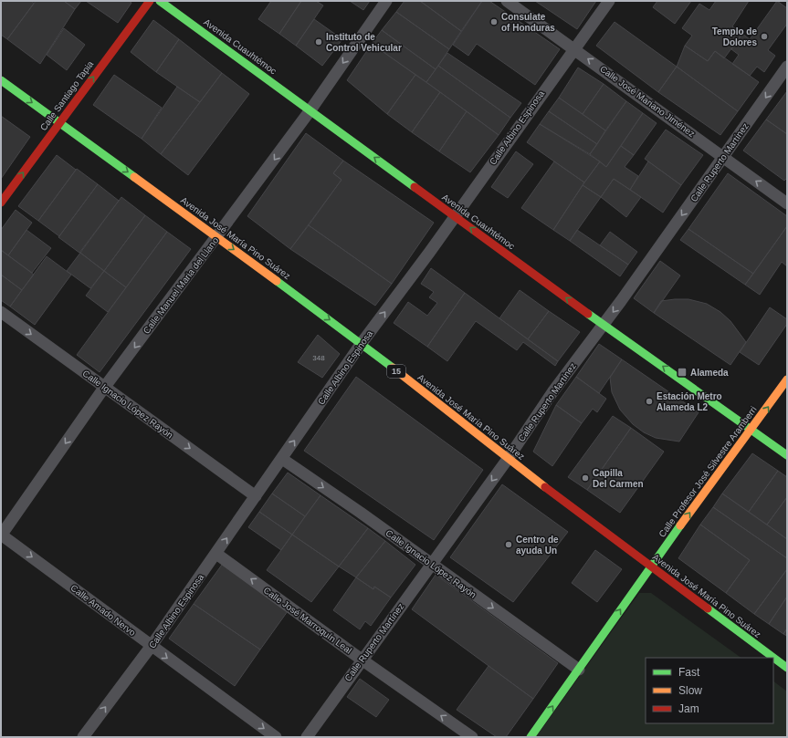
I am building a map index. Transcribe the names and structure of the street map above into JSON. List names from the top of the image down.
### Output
{
  "streets": {
    "main road": [
      "Avenida Cuauhtémoc",
      "Calle Santiago Tapia",
      "Avenida José María Pino Suárez",
      "15",
      "Calle Profesor José Silvestre Aramberri"
    ],
    "street": [
      "Calle José Mariano Jiménez",
      "Calle Albino Espinosa",
      "Calle Ruperto Martínez",
      "Calle Manuel Maria del Llano",
      "Calle Ignacio López Rayón",
      "Calle Amado Nervo",
      "Calle José Marroquín Leal"
    ]
  },
  "crossings": [
    ["Avenida Cuauhtémoc", "Calle Albino Espinosa"],
    ["Avenida Cuauhtémoc", "Calle Ruperto Martínez"],
    ["Avenida Cuauhtémoc", "Calle Manuel Maria del Llano"],
    ["Avenida Cuauhtémoc", "Calle Profesor José Silvestre Aramberri"],
    ["Calle Santiago Tapia", "Avenida José María Pino Suárez"],
    ["Calle José Mariano Jiménez", "Calle Albino Espinosa"],
    ["Calle José Mariano Jiménez", "Calle Ruperto Martínez"],
    ["Calle Albino Espinosa", "Avenida José María Pino Suárez"],
    ["Calle Albino Espinosa", "Calle Ignacio López Rayón"],
    ["Calle Albino Espinosa", "Calle Amado Nervo"],
    ["Calle Albino Espinosa", "Calle José Marroquín Leal"],
    ["Calle Ruperto Martínez", "Avenida José María Pino Suárez"],
    ["Calle Ruperto Martínez", "Calle Ignacio López Rayón"],
    ["Calle Ruperto Martínez", "Calle José Marroquín Leal"],
    ["Avenida José María Pino Suárez", "Calle Manuel Maria del Llano"],
    ["Avenida José María Pino Suárez", "Calle Profesor José Silvestre Aramberri"],
    ["Calle Manuel Maria del Llano", "Calle Ignacio López Rayón"],
    ["Calle Manuel Maria del Llano", "Calle Amado Nervo"],
    ["Calle Ignacio López Rayón", "Calle Profesor José Silvestre Aramberri"]
  ],
  "one_way": [
    "Avenida Cuauhtémoc",
    "Calle Santiago Tapia",
    "Calle José Mariano Jiménez",
    "Calle Albino Espinosa",
    "Calle Ruperto Martínez",
    "Avenida José María Pino Suárez",
    "Calle Manuel Maria del Llano",
    "Calle Ignacio López Rayón",
    "Calle Profesor José Silvestre Aramberri",
    "Calle Amado Nervo",
    "Calle José Marroquín Leal"
  ],
  "places": {
    "other": [
      "Consulate of Honduras",
      "Templo de Dolores",
      "Instituto de Control Vehicular",
      "Estación Metro Alameda L2",
      "Capilla Del Carmen",
      "Centro de ayuda Un"
    ],
    "transit": ["Alameda"]
  },
  "house_numbers": ["348"],
  "legend": ["Fast", "Slow", "Jam"]
}
